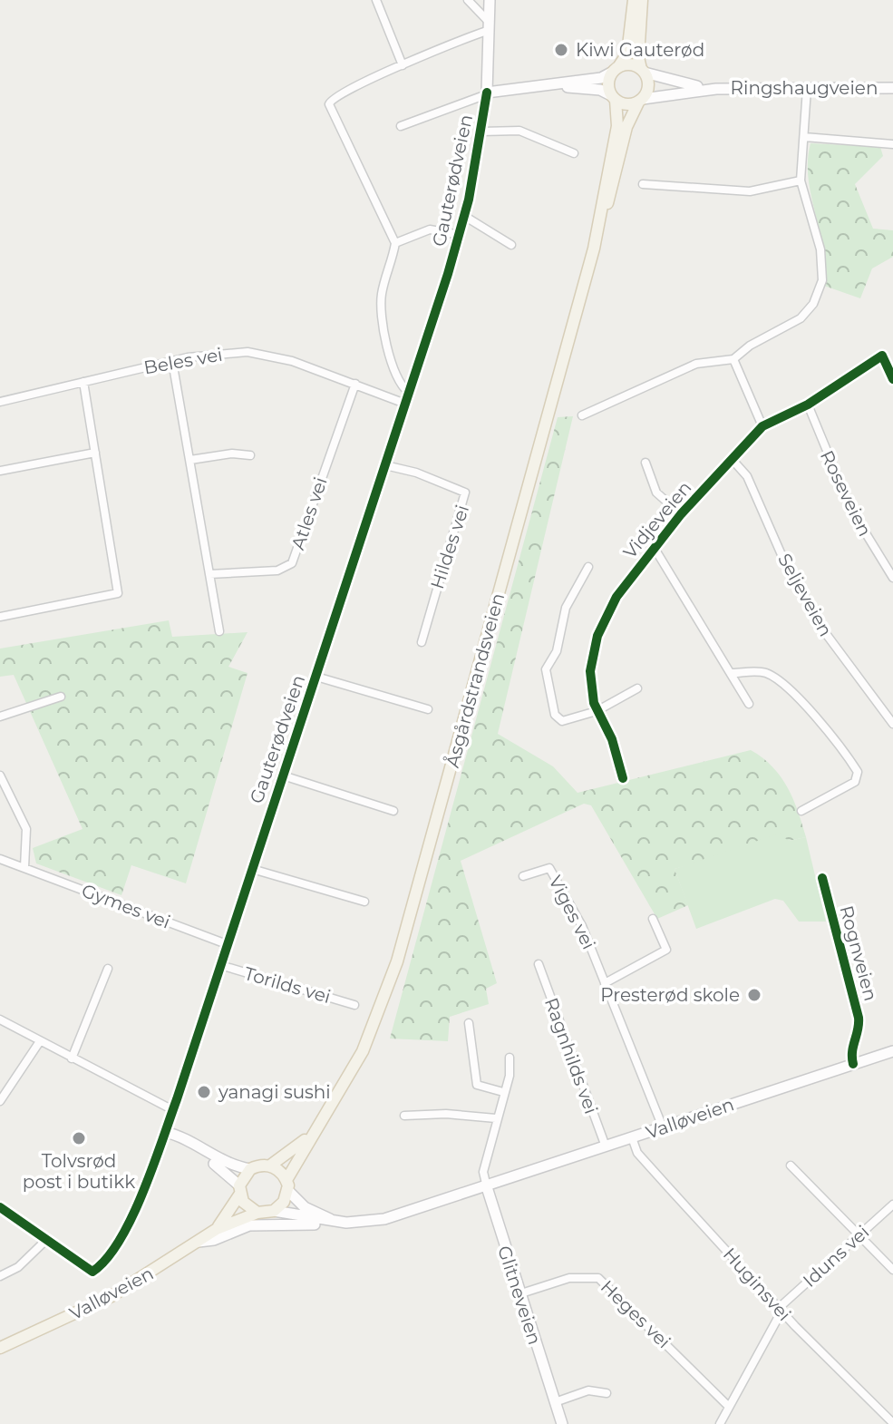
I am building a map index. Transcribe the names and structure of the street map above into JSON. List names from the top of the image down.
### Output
{
  "streets": {
    "main road": [
      "Ringshaugveien",
      "Gauterødveien",
      "Åsgårdstrandsveien",
      "Valløveien",
      "Glitneveien"
    ],
    "street": [
      "Beles vei",
      "Roseveien",
      "Atles vei",
      "Vidjeveien",
      "Hildes vei",
      "Seljeveien",
      "Gymes vei",
      "Viges vei",
      "Torilds vei",
      "Ragnhilds vei",
      "Iduns vei",
      "Huginsvei",
      "Heges vei"
    ],
    "cycle path": ["Rognveien"]
  },
  "crossings": [
    ["Ringshaugveien", "Åsgårdstrandsveien"],
    ["Gauterødveien", "Beles vei"],
    ["Gauterødveien", "Hildes vei"],
    ["Gauterødveien", "Gymes vei"],
    ["Gauterødveien", "Torilds vei"],
    ["Beles vei", "Atles vei"],
    ["Roseveien", "Vidjeveien"],
    ["Vidjeveien", "Seljeveien"],
    ["Åsgårdstrandsveien", "Valløveien"],
    ["Viges vei", "Valløveien"],
    ["Ragnhilds vei", "Valløveien"],
    ["Valløveien", "Huginsvei"],
    ["Valløveien", "Glitneveien"],
    ["Iduns vei", "Huginsvei"],
    ["Iduns vei", "Heges vei"],
    ["Glitneveien", "Heges vei"]
  ],
  "places": [
    "Kiwi Gauterød",
    "Presterød skole",
    "yanagi sushi",
    "Tolvsrød post i butikk"
  ]
}
